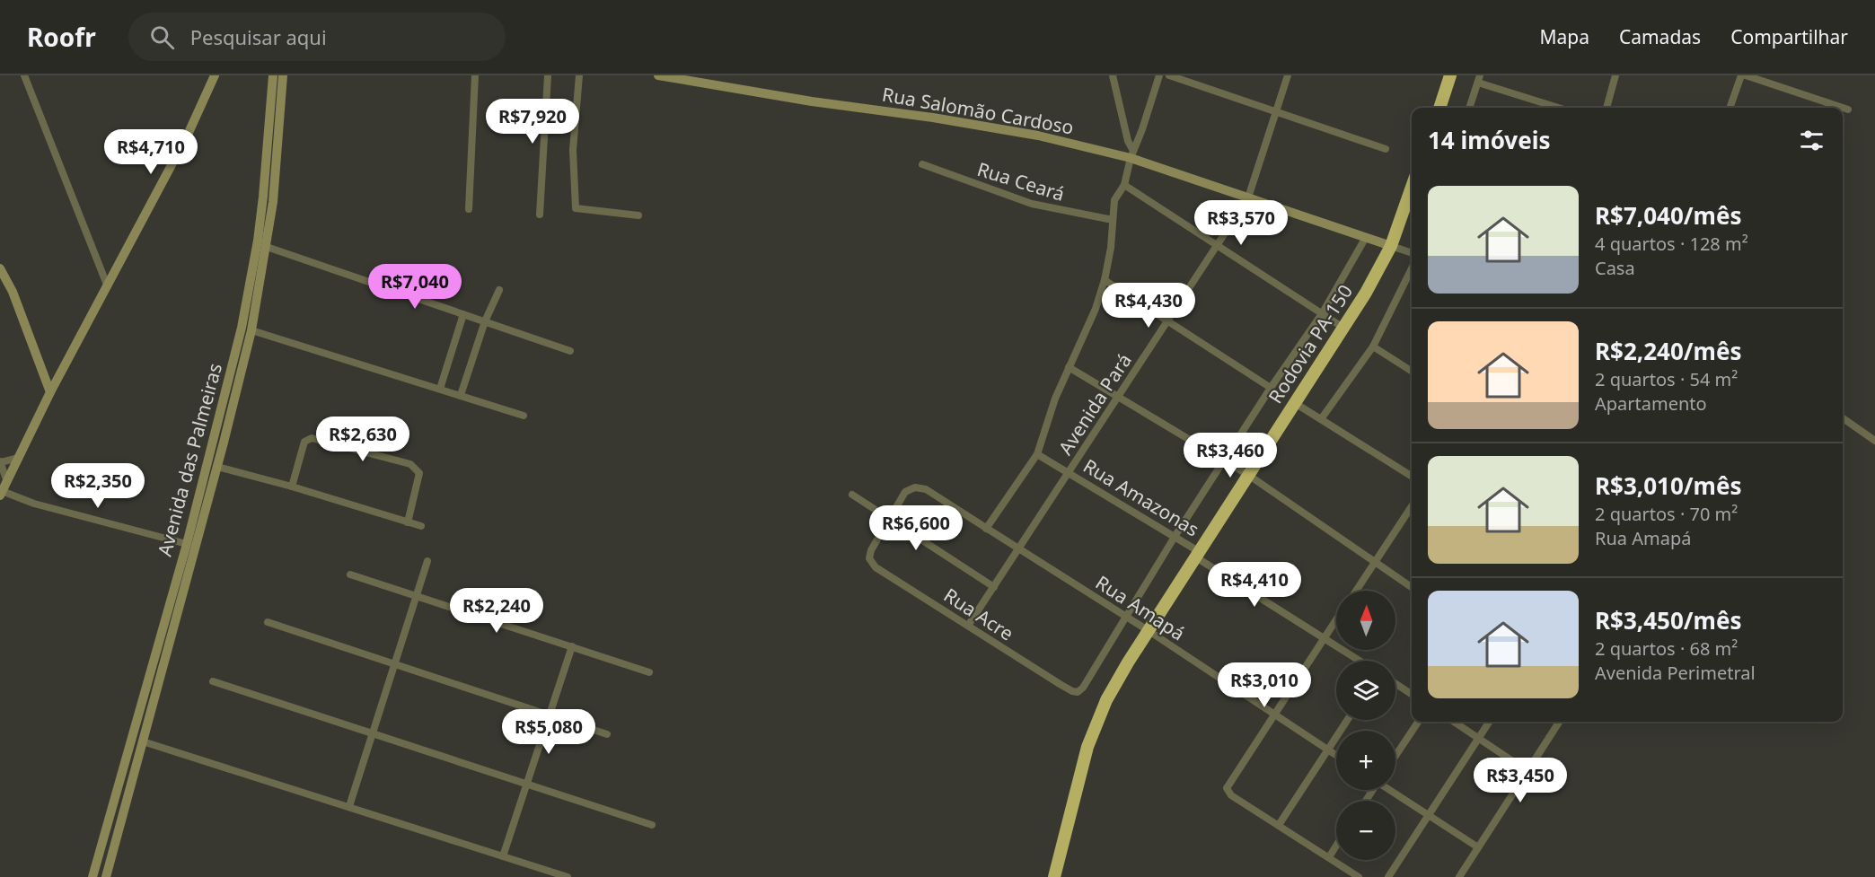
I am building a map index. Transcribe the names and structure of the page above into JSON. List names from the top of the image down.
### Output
{
  "streets": {
    "highway": ["Rodovia PA-150"],
    "main road": ["Rua Salomão Cardoso", "Avenida das Palmeiras"],
    "street": [
      "Rua Ceará",
      "Avenida Pará",
      "Rua Amazonas",
      "Rua Amapá",
      "Rua Acre"
    ]
  },
  "crossings": [
    ["Rua Salomão Cardoso", "Rodovia PA-150"],
    ["Rua Salomão Cardoso", "Avenida Pará"],
    ["Rodovia PA-150", "Rua Amazonas"],
    ["Rodovia PA-150", "Rua Amapá"],
    ["Avenida Pará", "Rua Amazonas"],
    ["Avenida Pará", "Rua Amapá"],
    ["Avenida Pará", "Rua Acre"],
    ["Rua Amapá", "Rua Acre"]
  ],
  "north": "top",
  "page": {
    "header": "Roofr",
    "search": "Pesquisar aqui",
    "nav": ["Mapa", "Camadas", "Compartilhar"],
    "price": [
      "R$7,920",
      "R$4,710",
      "R$3,570",
      "R$7,040",
      "R$4,430",
      "R$2,630",
      "R$3,460",
      "R$2,350",
      "R$6,600",
      "R$4,410",
      "R$2,240",
      "R$3,010",
      "R$5,080",
      "R$3,450"
    ],
    "heading": "14 imóveis",
    "list": [
      {
        "name": "R$7,040/mês",
        "note": "4 quartos · 128 m² · Casa"
      },
      {
        "name": "R$2,240/mês",
        "note": "2 quartos · 54 m² · Apartamento"
      },
      {
        "name": "R$3,010/mês",
        "note": "2 quartos · 70 m² · Rua Amapá"
      },
      {
        "name": "R$3,450/mês",
        "note": "2 quartos · 68 m² · Avenida Perimetral"
      }
    ],
    "map_buttons": ["+", "−"]
  }
}
